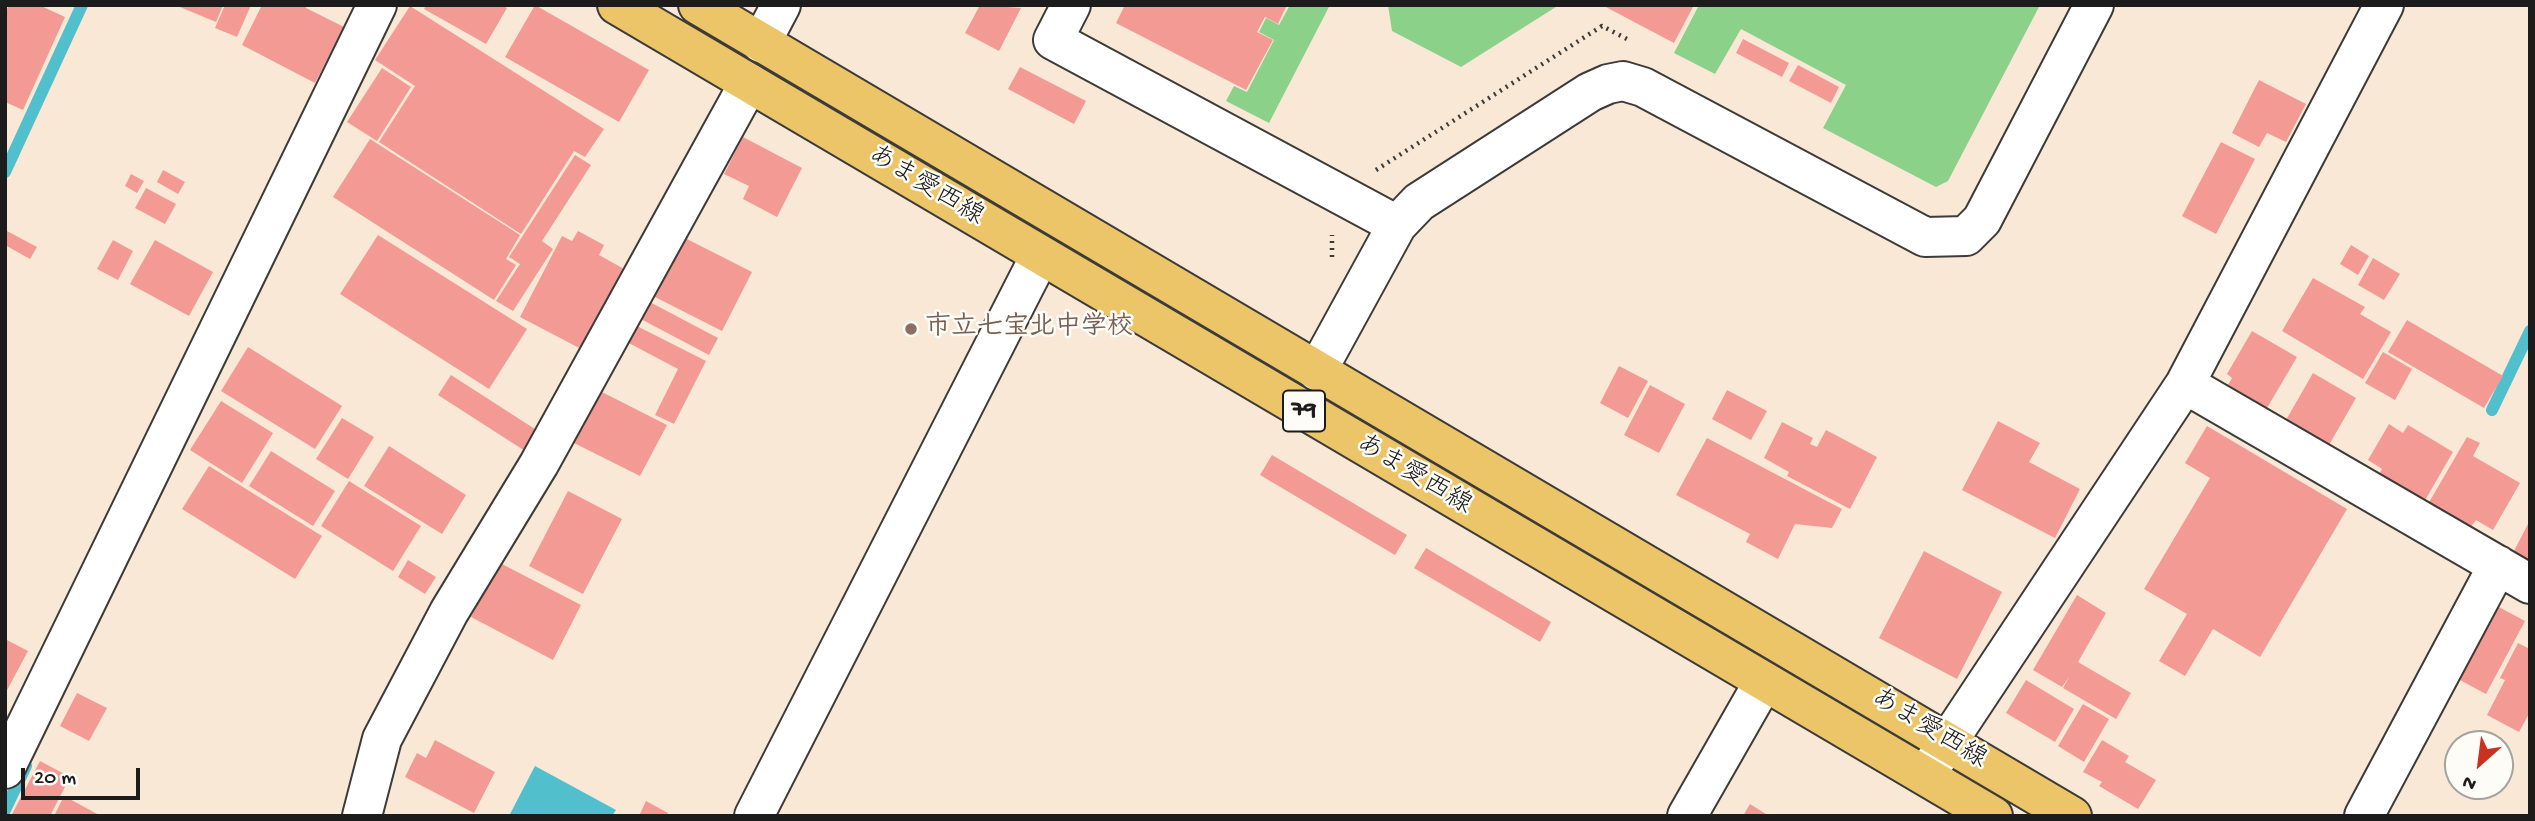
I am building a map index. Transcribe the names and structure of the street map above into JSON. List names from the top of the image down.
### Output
{
  "streets": {
    "main road": ["あま愛西線", "79"]
  },
  "places": ["市立七宝北中学校"],
  "scale_bar": "20 m",
  "north": "bottom left"
}
